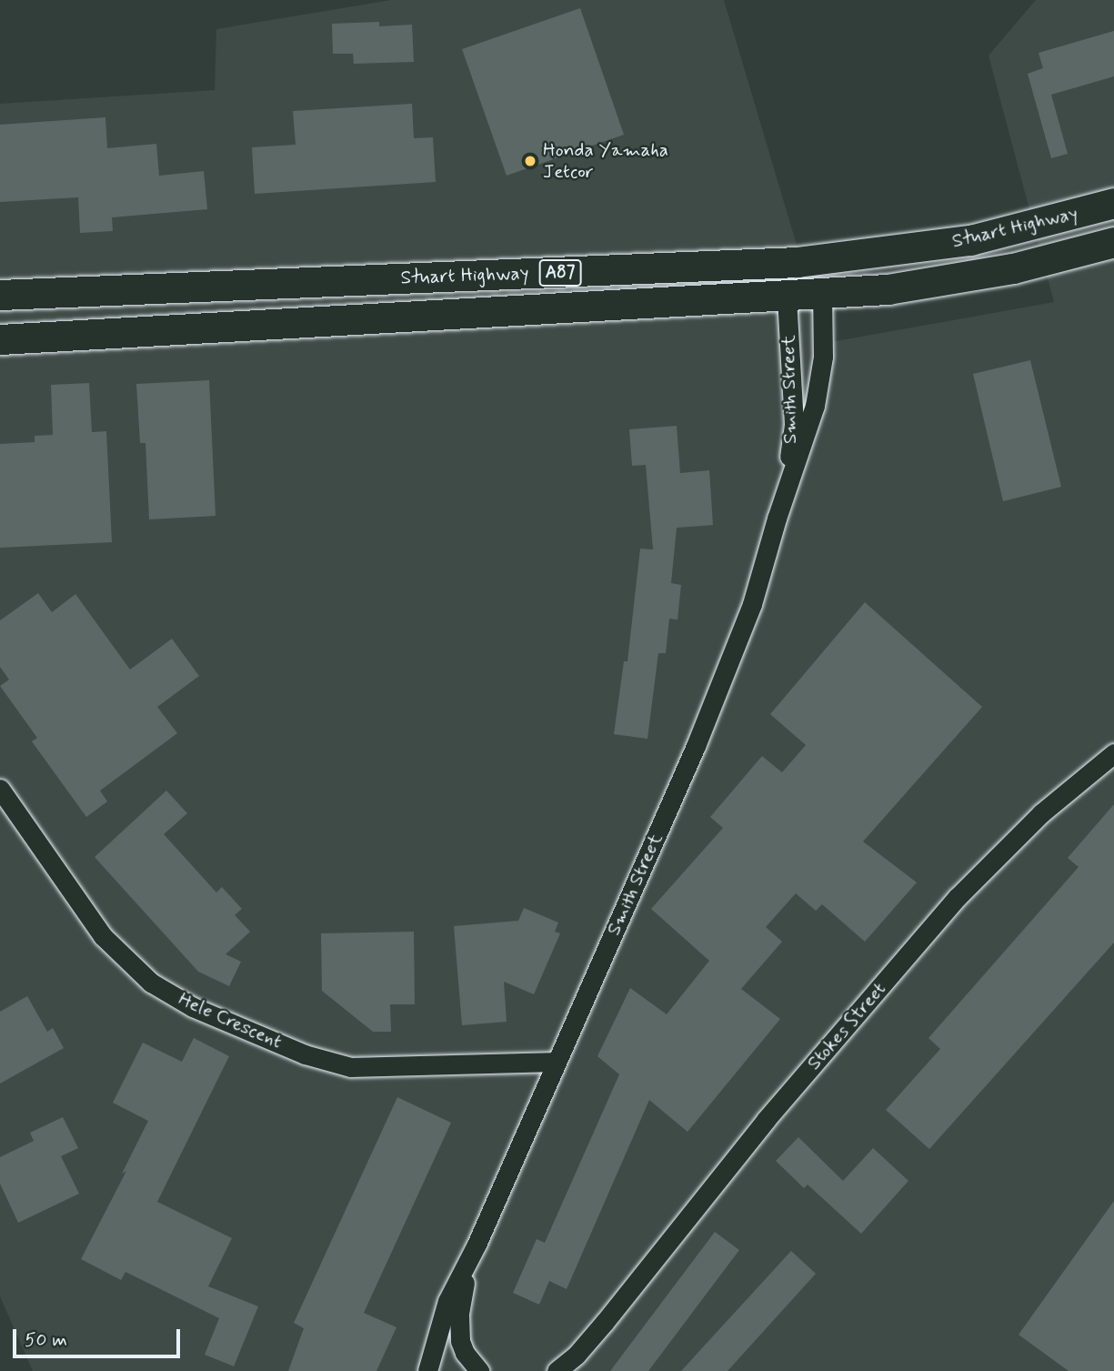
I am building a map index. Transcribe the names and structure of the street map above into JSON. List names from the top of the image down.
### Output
{
  "streets": {
    "highway": ["Stuart Highway", "A87"],
    "street": ["Smith Street", "Hele Crescent", "Stokes Street"]
  },
  "crossings": [
    ["Stuart Highway", "Smith Street"],
    ["Smith Street", "Hele Crescent"]
  ],
  "places": ["Honda Yamaha Jetcor"],
  "scale_bar": "50 m"
}
